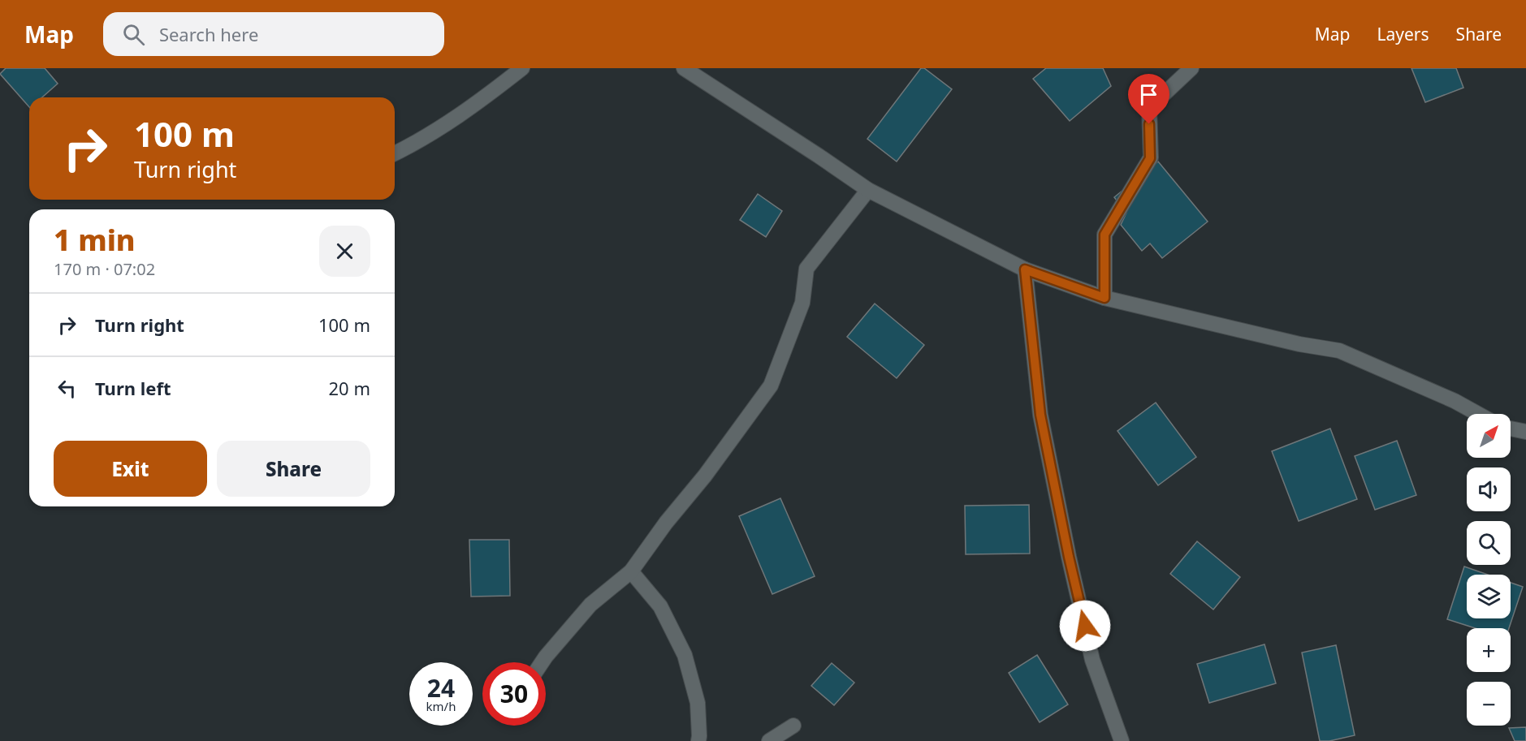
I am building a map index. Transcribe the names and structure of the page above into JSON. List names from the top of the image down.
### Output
{
  "north": "top right",
  "page": {
    "header": "Map",
    "search": "Search here",
    "nav": ["Map", "Layers", "Share"],
    "turn": ["100 m", "Turn right"],
    "heading": ["1 min", "170 m · 07:02"],
    "list": [
      {
        "name": "Turn right",
        "value": "100 m"
      },
      {
        "name": "Turn left",
        "value": "20 m"
      }
    ],
    "map_buttons": ["+", "−"],
    "buttons": ["Exit", "Share"],
    "speed": "24 km/h",
    "limit": "30"
  }
}
